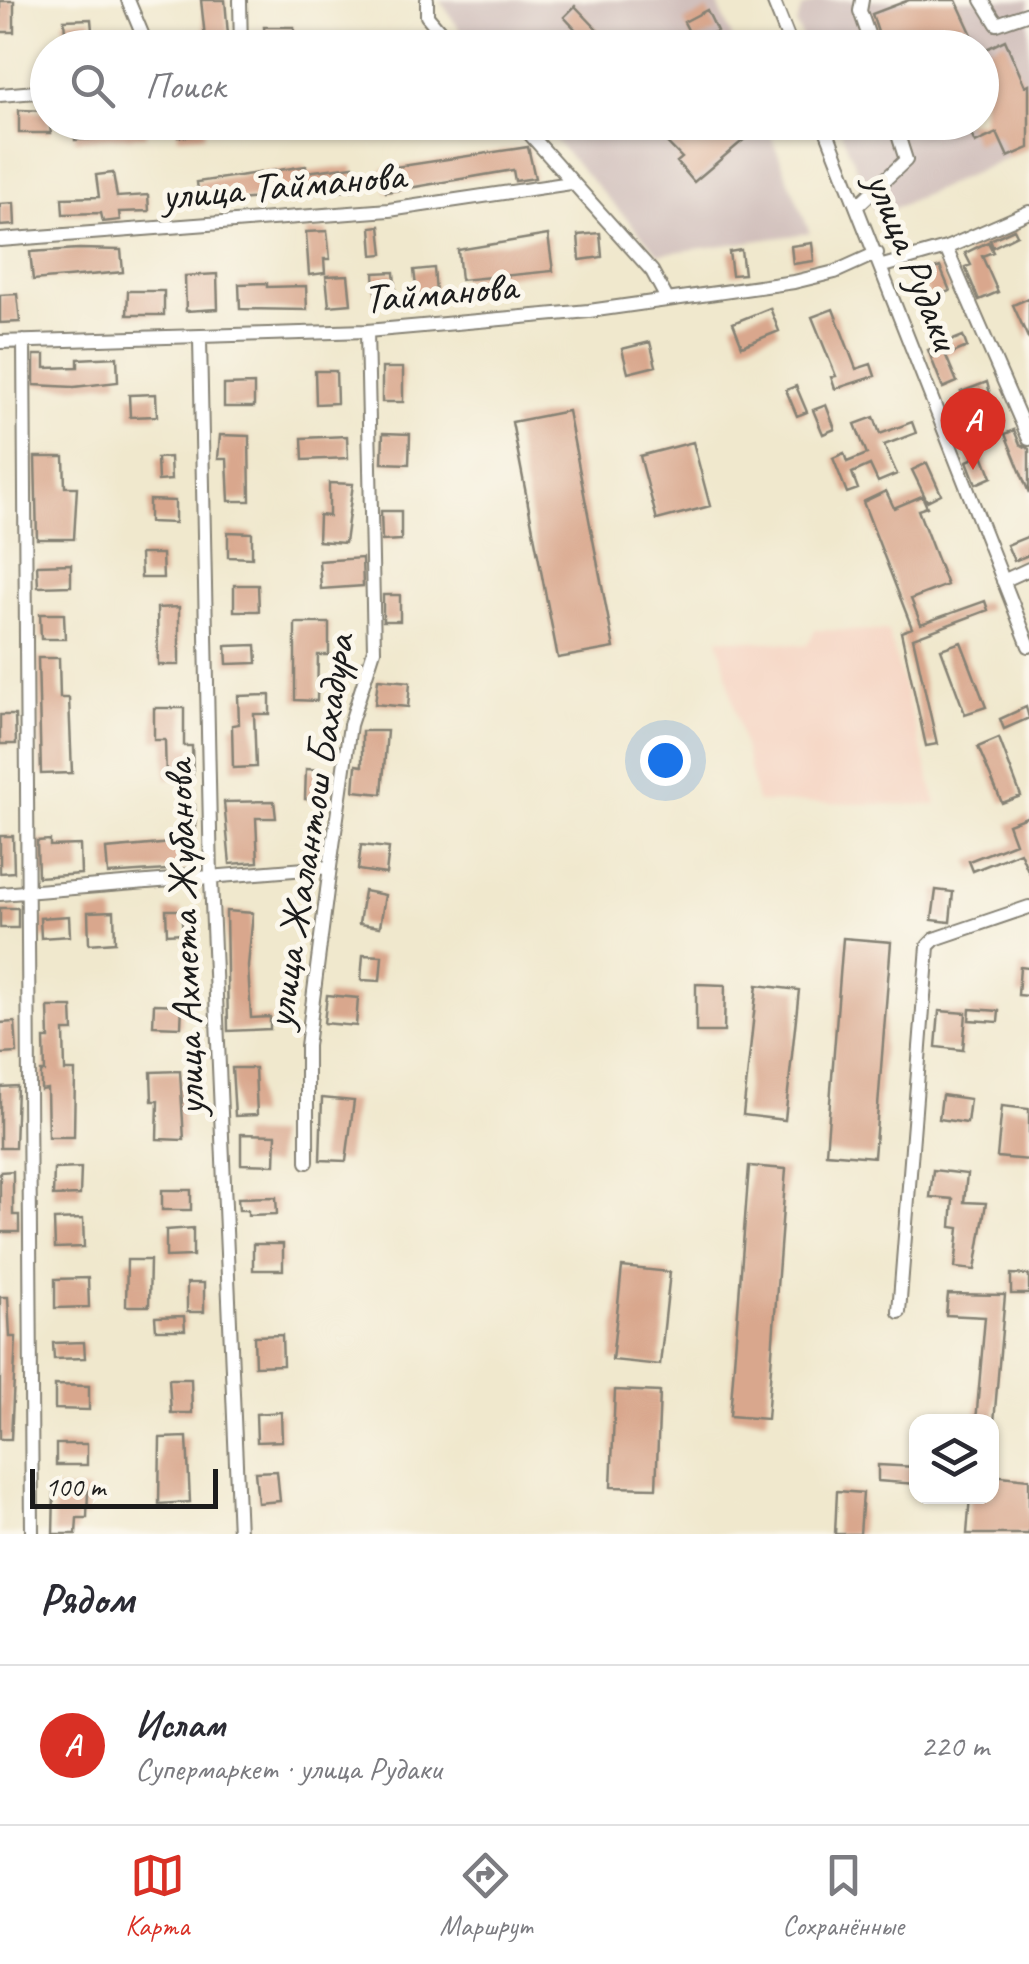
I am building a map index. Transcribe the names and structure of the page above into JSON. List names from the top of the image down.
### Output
{
  "streets": {
    "street": [
      "улица Тайманова",
      "улица Рудаки",
      "Тайманова",
      "улица Жалантош Бахадура",
      "улица Ахмета Жубанова"
    ]
  },
  "crossings": [
    ["улица Рудаки", "Тайманова"],
    ["Тайманова", "улица Жалантош Бахадура"],
    ["Тайманова", "улица Ахмета Жубанова"]
  ],
  "scale_bar": "100 m",
  "page": {
    "search": "Поиск",
    "pins": "A",
    "scale": "100 m",
    "heading": "Рядом",
    "list": [
      {
        "mark": "A",
        "name": "Ислам",
        "note": "Супермаркет · улица Рудаки",
        "value": "220 m"
      }
    ],
    "nav": ["Карта", "Маршрут", "Сохранённые"]
  }
}
